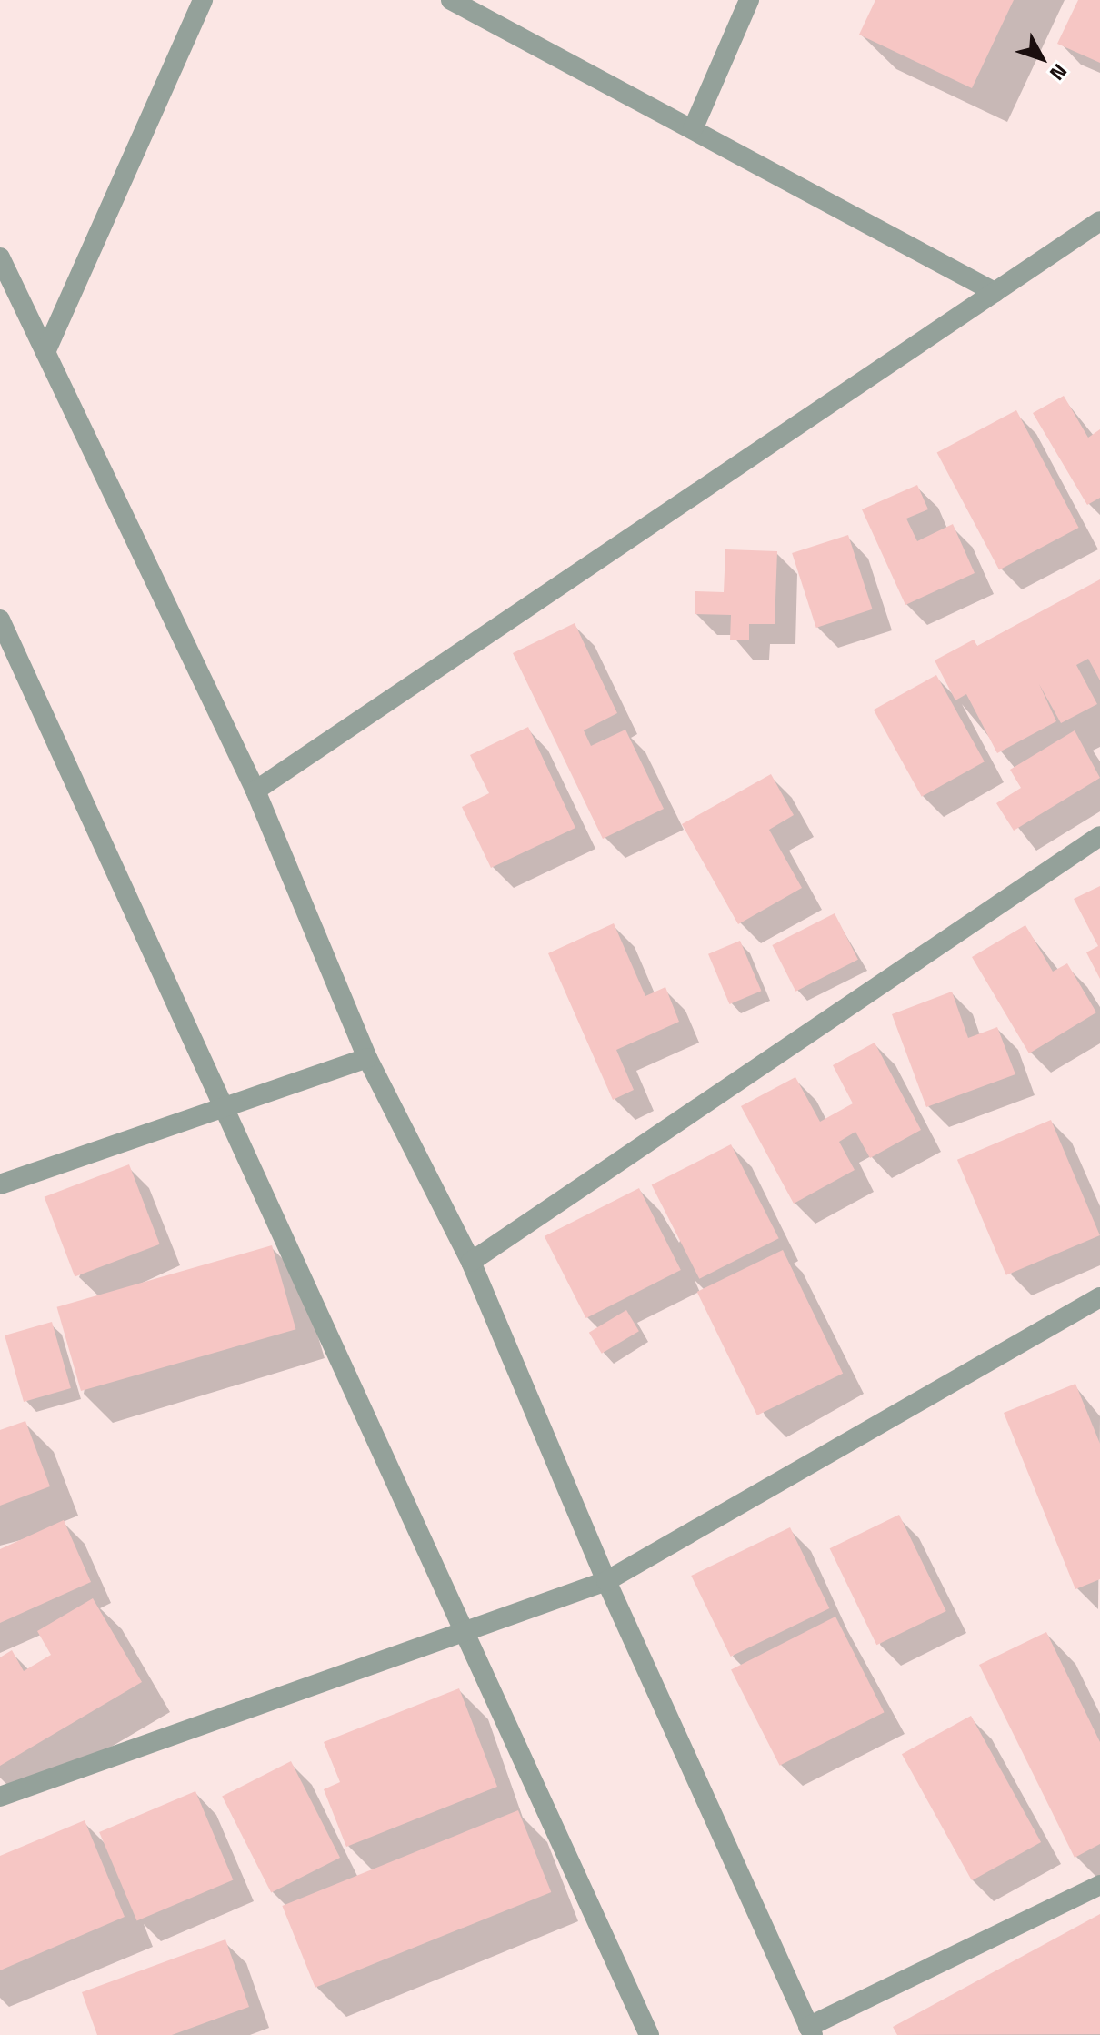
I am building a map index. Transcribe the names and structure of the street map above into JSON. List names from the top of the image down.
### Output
{
  "north": "bottom right"
}
